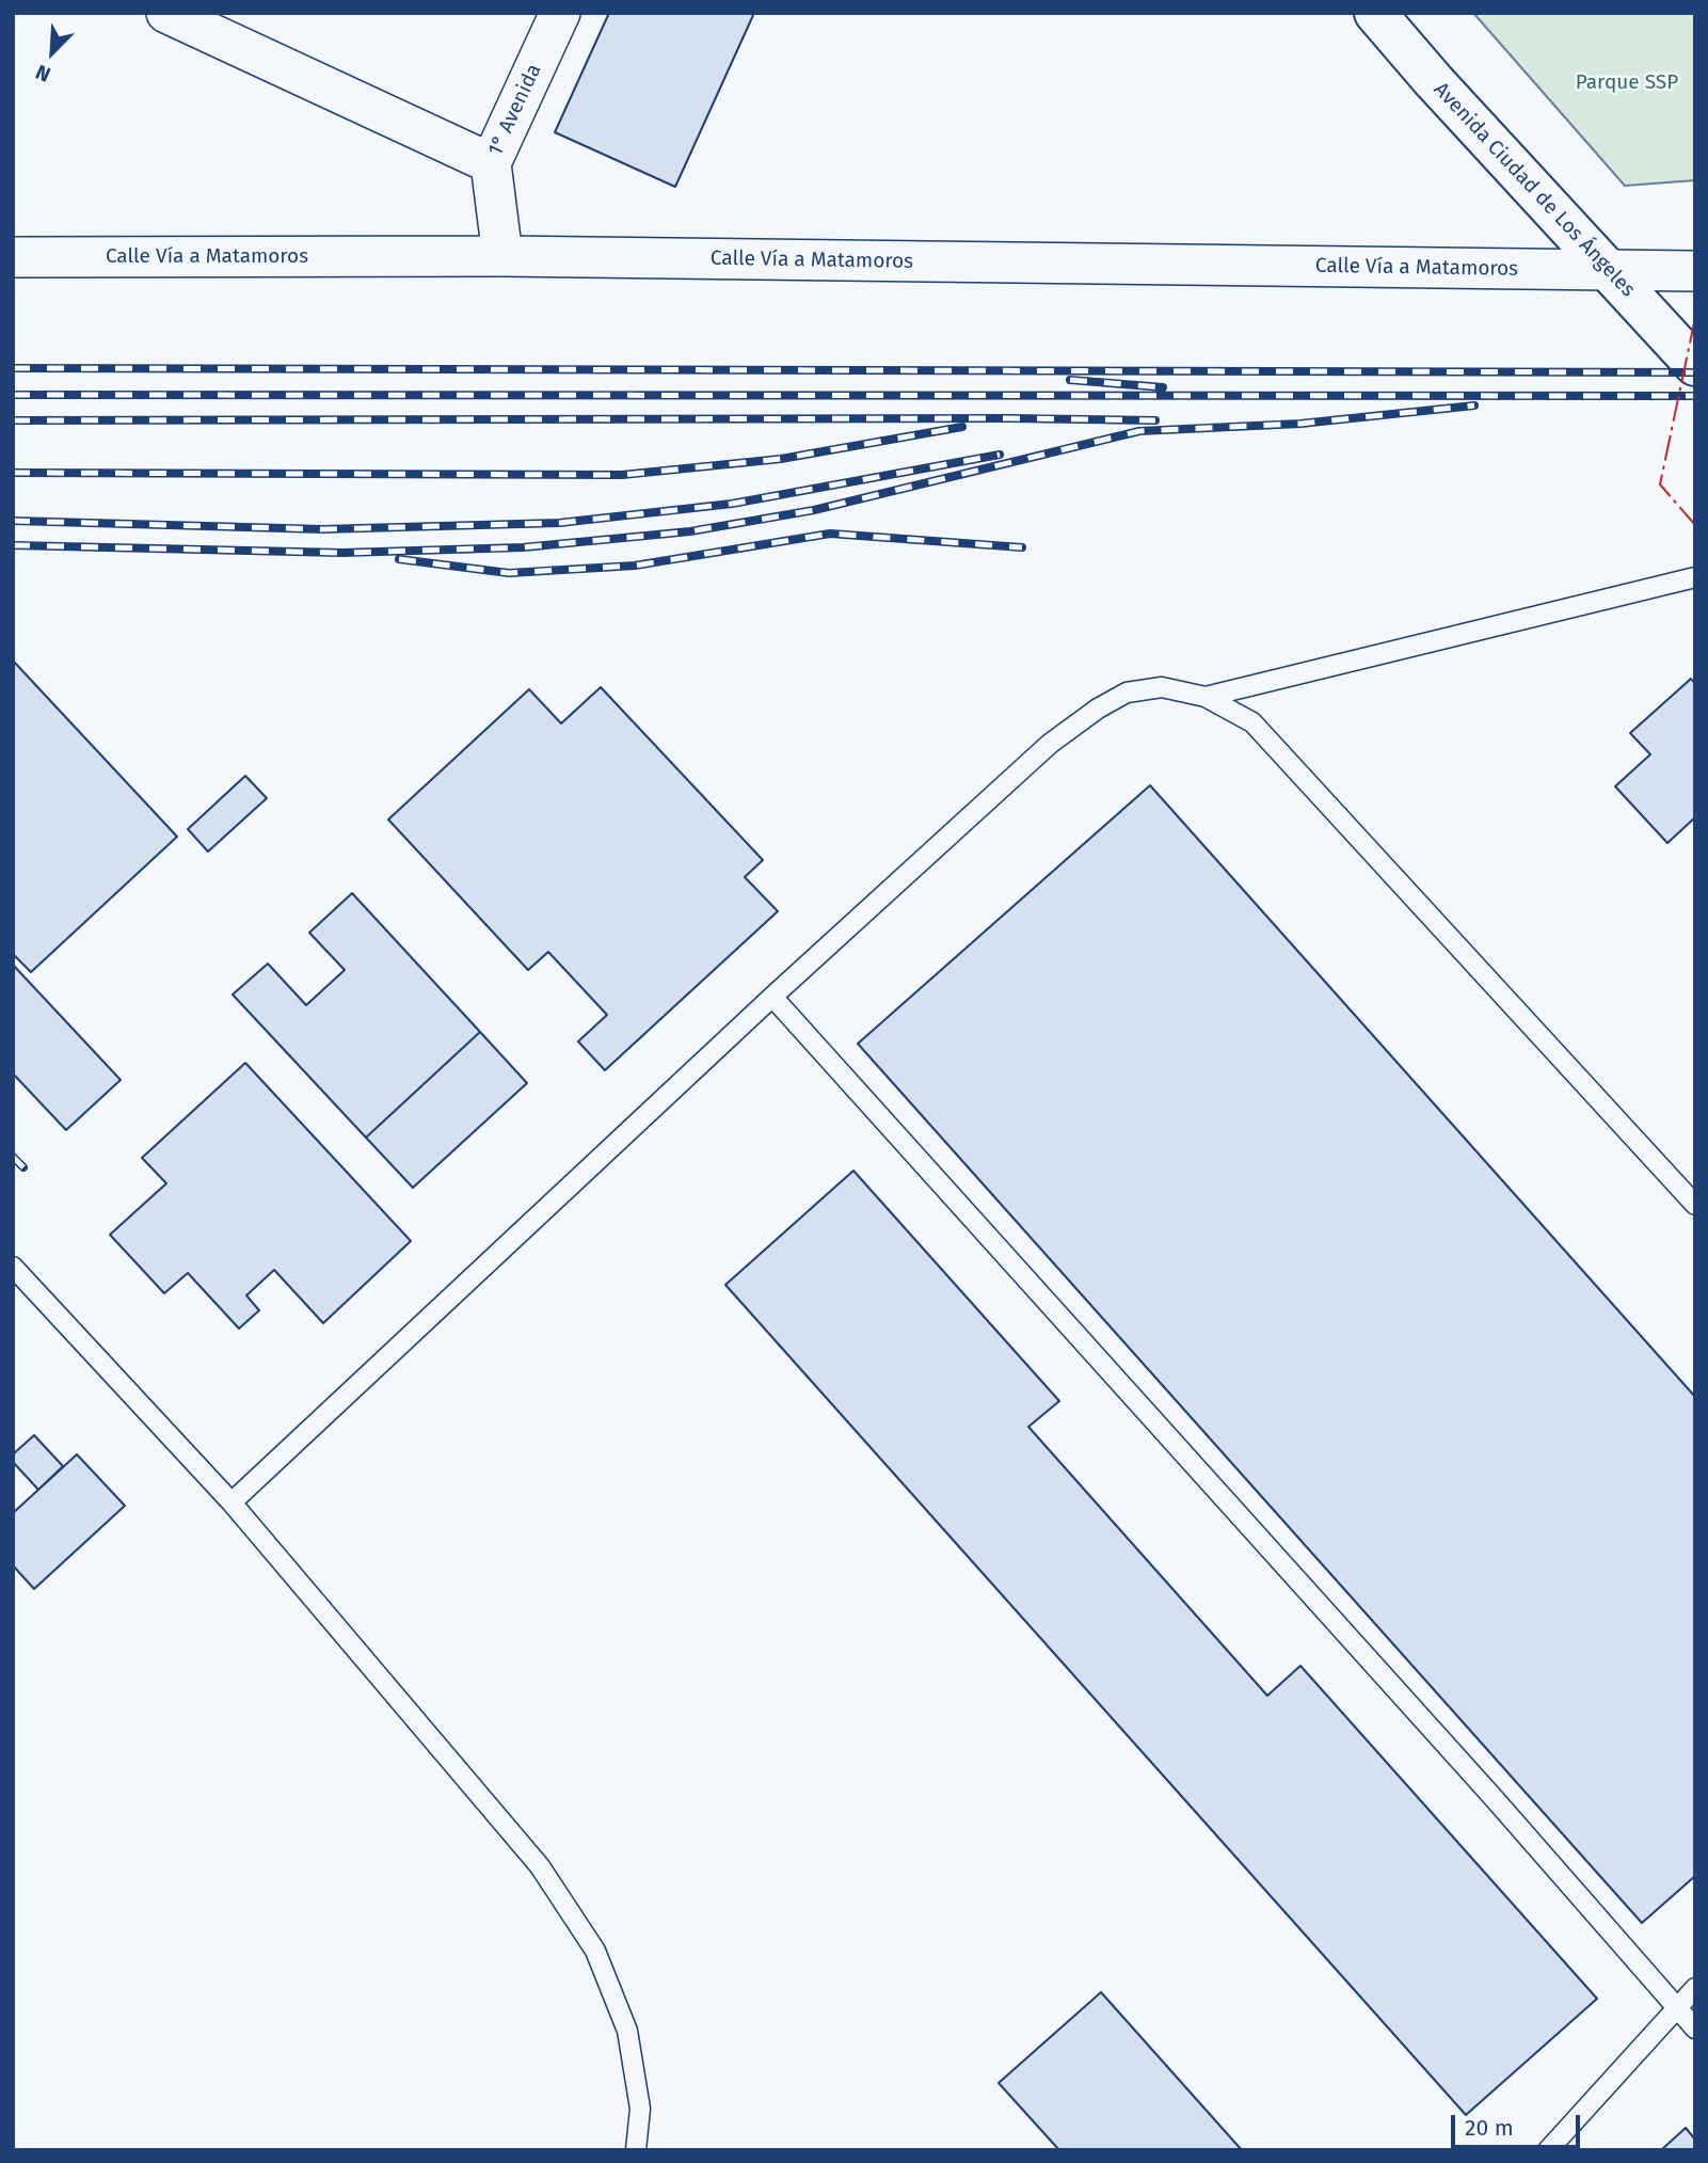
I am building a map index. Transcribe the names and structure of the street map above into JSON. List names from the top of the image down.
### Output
{
  "streets": {
    "street": ["1° Avenida", "Avenida Ciudad de Los Ángeles", "Calle Vía a Matamoros"]
  },
  "crossings": [
    ["1° Avenida", "Calle Vía a Matamoros"],
    ["Avenida Ciudad de Los Ángeles", "Calle Vía a Matamoros"]
  ],
  "parks": ["Parque SSP"],
  "scale_bar": "20 m",
  "north": "bottom left"
}
